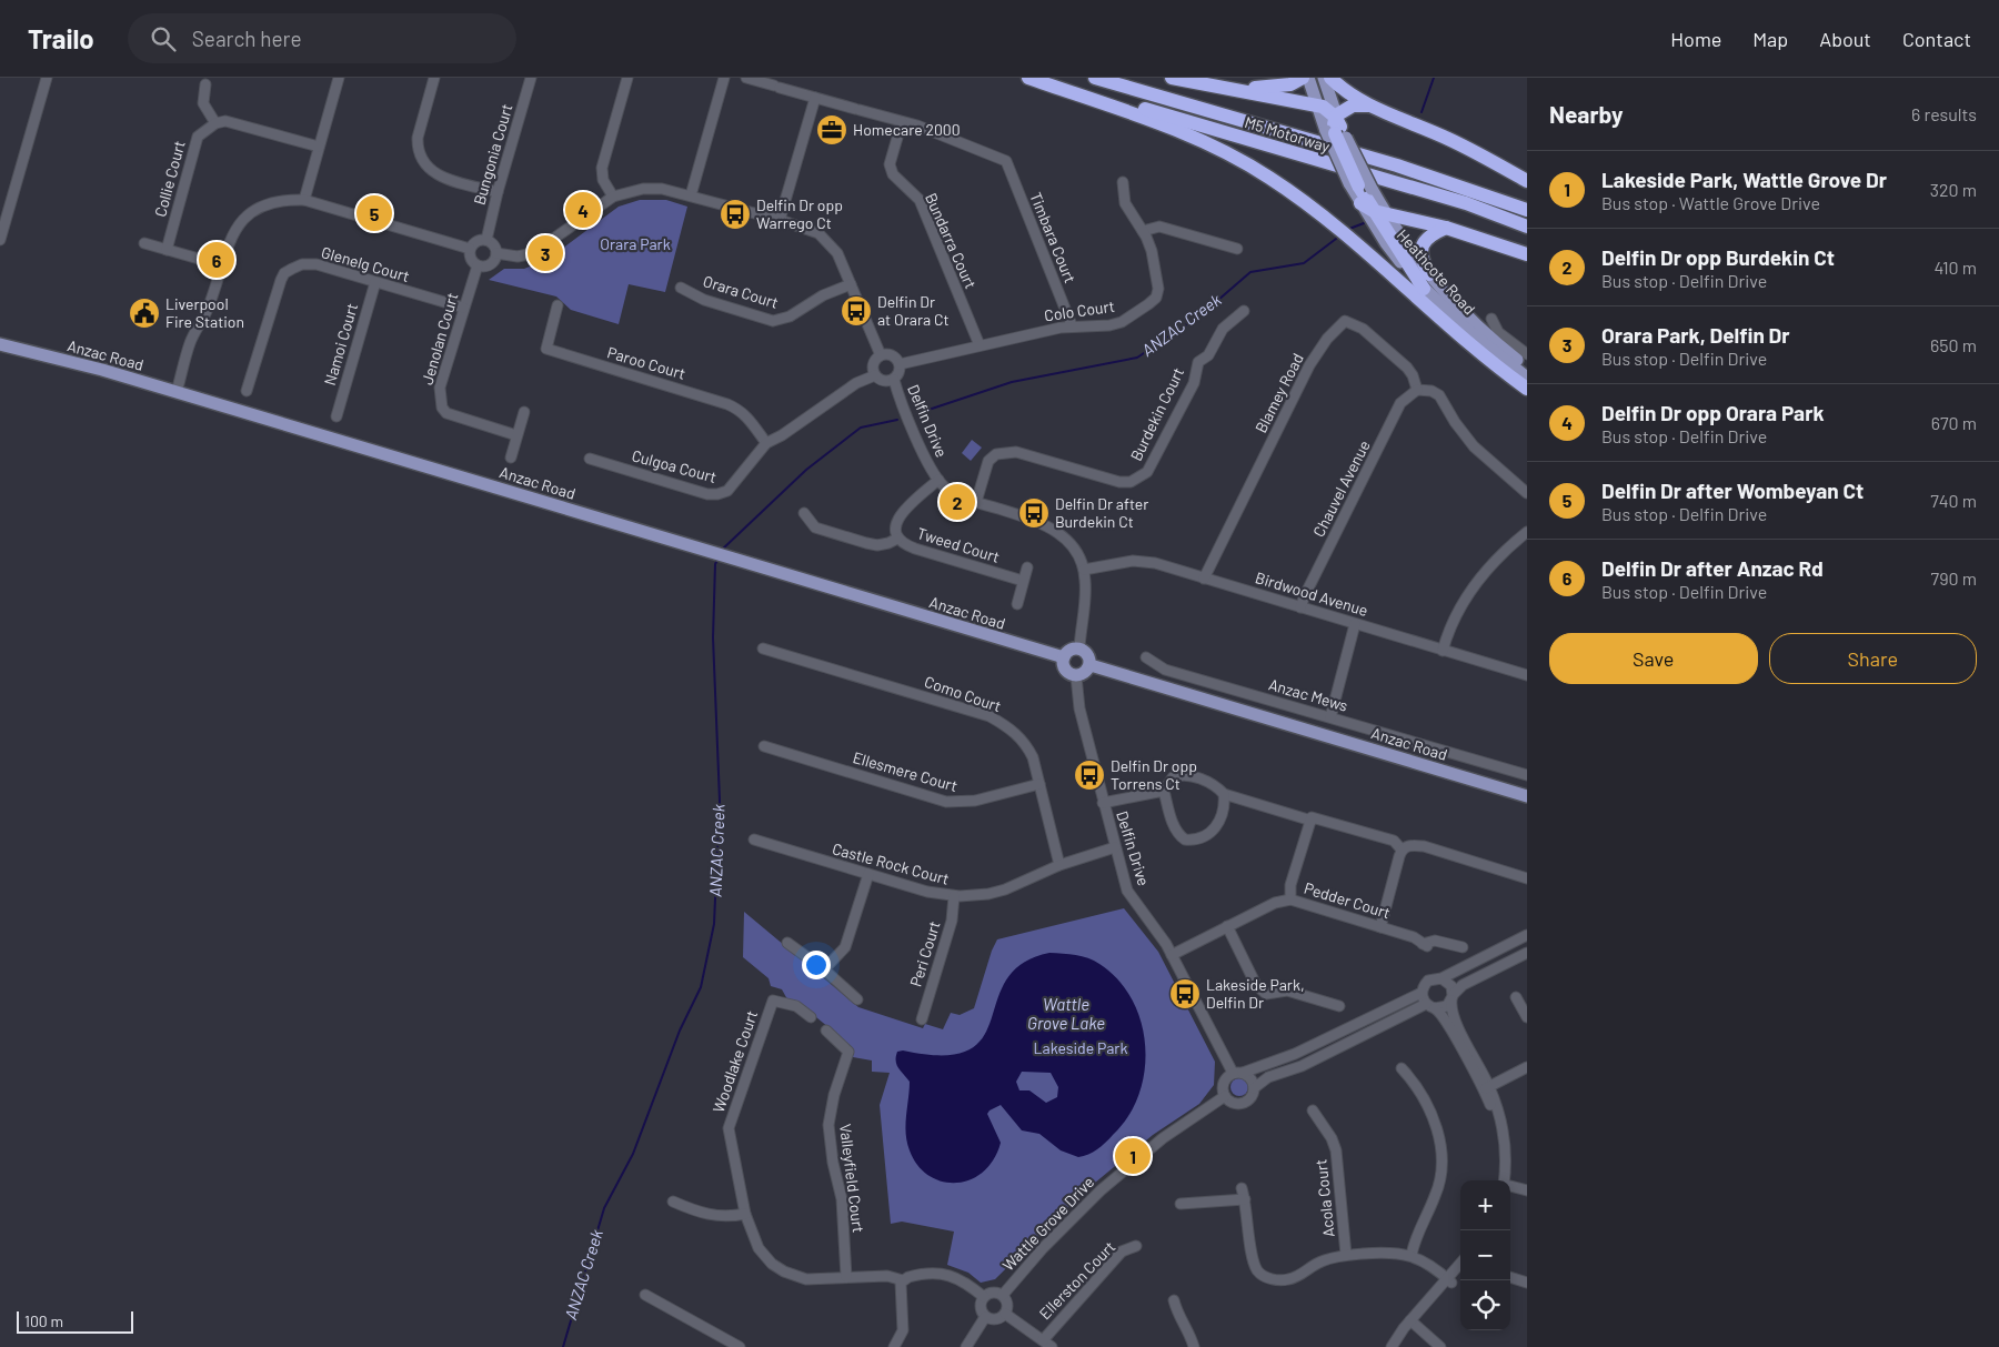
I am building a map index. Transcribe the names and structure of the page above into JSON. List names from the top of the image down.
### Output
{
  "streets": {
    "highway": ["M5 Motorway"],
    "main road": ["Heathcote Road", "Anzac Road"],
    "street": [
      "Bungonia Court",
      "Collie Court",
      "Timbara Court",
      "Bundarra Court",
      "Glenelg Court",
      "Orara Court",
      "Colo Court",
      "Jenolan Court",
      "Namoi Court",
      "Paroo Court",
      "Blamey Road",
      "Burdekin Court",
      "Delfin Drive",
      "Culgoa Court",
      "Chauvel Avenue",
      "Tweed Court",
      "Birdwood Avenue",
      "Como Court",
      "Anzac Mews",
      "Ellesmere Court",
      "Castle Rock Court",
      "Pedder Court",
      "Peri Court",
      "Woodlake Court",
      "Valleyfield Court",
      "Acola Court",
      "Wattle Grove Drive",
      "Ellerston Court"
    ]
  },
  "crossings": [
    ["Bungonia Court", "Jenolan Court"],
    ["Timbara Court", "Bundarra Court"],
    ["Timbara Court", "Colo Court"],
    ["Bundarra Court", "Colo Court"],
    ["Glenelg Court", "Jenolan Court"],
    ["Glenelg Court", "Namoi Court"],
    ["Colo Court", "Delfin Drive"],
    ["Colo Court", "Culgoa Court"],
    ["Anzac Road", "Delfin Drive"],
    ["Paroo Court", "Culgoa Court"],
    ["Blamey Road", "Chauvel Avenue"],
    ["Blamey Road", "Birdwood Avenue"],
    ["Burdekin Court", "Delfin Drive"],
    ["Delfin Drive", "Culgoa Court"],
    ["Delfin Drive", "Tweed Court"],
    ["Delfin Drive", "Birdwood Avenue"],
    ["Delfin Drive", "Castle Rock Court"],
    ["Delfin Drive", "Pedder Court"],
    ["Delfin Drive", "Wattle Grove Drive"],
    ["Chauvel Avenue", "Birdwood Avenue"],
    ["Como Court", "Ellesmere Court"],
    ["Como Court", "Castle Rock Court"],
    ["Castle Rock Court", "Peri Court"],
    ["Woodlake Court", "Valleyfield Court"]
  ],
  "water": ["ANZAC Creek", "Wattle Grove Lake"],
  "parks": ["Orara Park", "Lakeside Park"],
  "places": {
    "office": ["Homecare 2000"],
    "bus stop": [
      "Delfin Dr opp Warrego Ct",
      "Delfin Dr at Orara Ct",
      "Delfin Dr after Burdekin Ct",
      "Delfin Dr opp Torrens Ct",
      "Lakeside Park, Delfin Dr"
    ],
    "public building": ["Liverpool Fire Station"]
  },
  "scale_bar": "100 m",
  "page": {
    "header": "Trailo",
    "search": "Search here",
    "nav": [
      "Home",
      "Map",
      "About",
      "Contact"
    ],
    "heading": ["Nearby", "6 results"],
    "list": [
      {
        "mark": "1",
        "name": "Lakeside Park, Wattle Grove Dr",
        "note": "Bus stop · Wattle Grove Drive",
        "value": "320 m"
      },
      {
        "mark": "2",
        "name": "Delfin Dr opp Burdekin Ct",
        "note": "Bus stop · Delfin Drive",
        "value": "410 m"
      },
      {
        "mark": "3",
        "name": "Orara Park, Delfin Dr",
        "note": "Bus stop · Delfin Drive",
        "value": "650 m"
      },
      {
        "mark": "4",
        "name": "Delfin Dr opp Orara Park",
        "note": "Bus stop · Delfin Drive",
        "value": "670 m"
      },
      {
        "mark": "5",
        "name": "Delfin Dr after Wombeyan Ct",
        "note": "Bus stop · Delfin Drive",
        "value": "740 m"
      },
      {
        "mark": "6",
        "name": "Delfin Dr after Anzac Rd",
        "note": "Bus stop · Delfin Drive",
        "value": "790 m"
      }
    ],
    "pins": [
      "4",
      "5",
      "3",
      "6",
      "2",
      "1"
    ],
    "buttons": ["Save", "Share"],
    "map_buttons": ["+", "−"],
    "scale": "100 m"
  }
}
